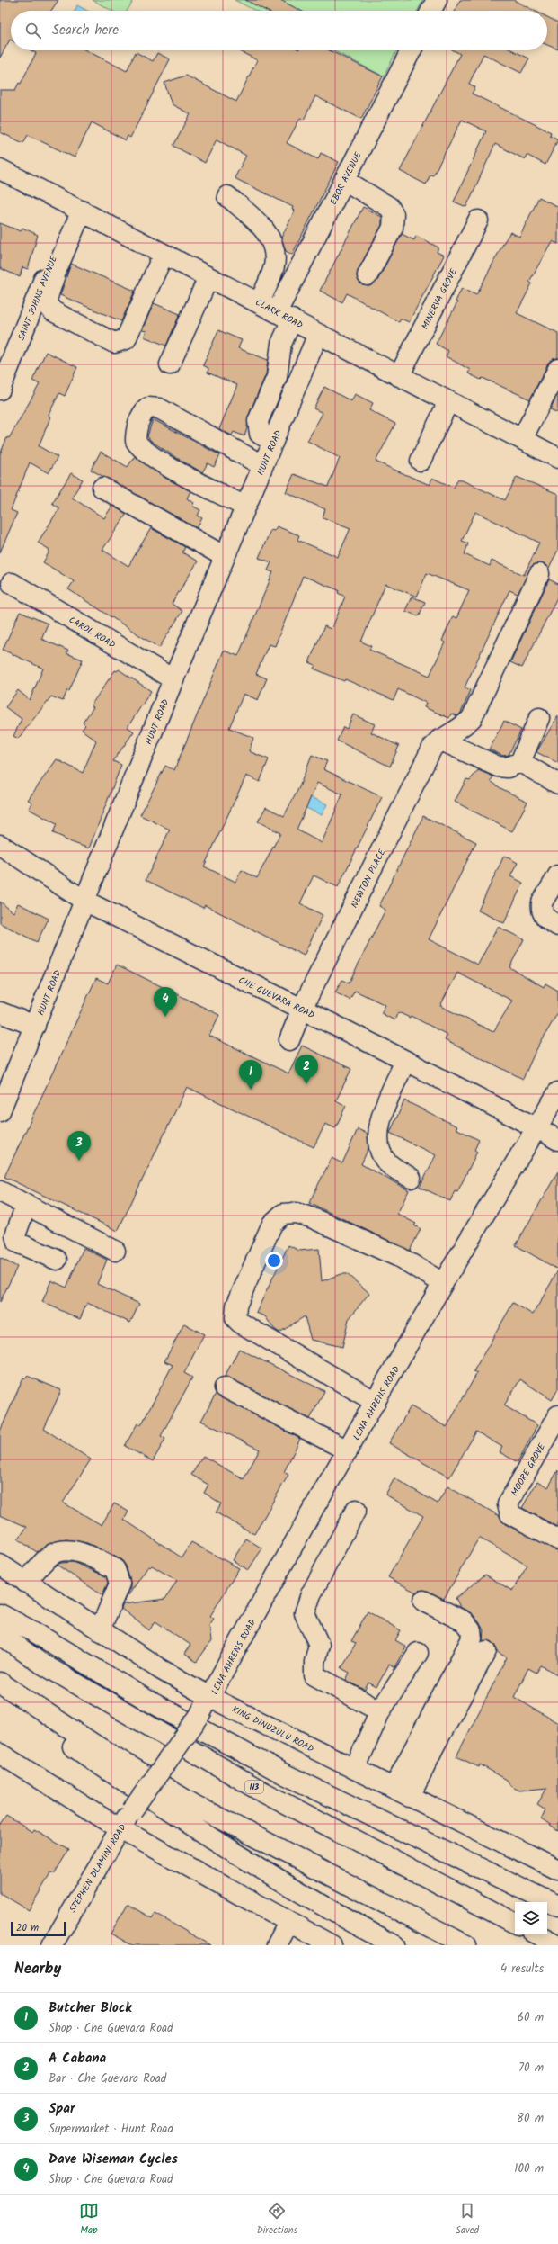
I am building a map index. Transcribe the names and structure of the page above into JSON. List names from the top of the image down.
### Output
{
  "streets": {
    "main road": [
      "EBOR AVENUE",
      "SAINT JOHNS AVENUE",
      "MINERVA GROVE",
      "CLARK ROAD",
      "HUNT ROAD",
      "CAROL ROAD",
      "NEWTON PLACE",
      "CHE GUEVARA ROAD",
      "LENA AHRENS ROAD",
      "MOORE GROVE",
      "KING DINUZULU ROAD",
      "N3",
      "STEPHEN DLAMINI ROAD"
    ]
  },
  "crossings": [
    ["EBOR AVENUE", "CLARK ROAD"],
    ["EBOR AVENUE", "HUNT ROAD"],
    ["SAINT JOHNS AVENUE", "CLARK ROAD"],
    ["MINERVA GROVE", "CLARK ROAD"],
    ["CLARK ROAD", "HUNT ROAD"],
    ["HUNT ROAD", "CAROL ROAD"],
    ["HUNT ROAD", "CHE GUEVARA ROAD"],
    ["NEWTON PLACE", "CHE GUEVARA ROAD"],
    ["CHE GUEVARA ROAD", "LENA AHRENS ROAD"],
    ["LENA AHRENS ROAD", "KING DINUZULU ROAD"],
    ["LENA AHRENS ROAD", "STEPHEN DLAMINI ROAD"]
  ],
  "scale_bar": "20 m",
  "page": {
    "search": "Search here",
    "pins": [
      "4",
      "2",
      "1",
      "3"
    ],
    "scale": "20 m",
    "heading": ["Nearby", "4 results"],
    "list": [
      {
        "mark": "1",
        "name": "Butcher Block",
        "note": "Shop · Che Guevara Road",
        "value": "60 m"
      },
      {
        "mark": "2",
        "name": "A Cabana",
        "note": "Bar · Che Guevara Road",
        "value": "70 m"
      },
      {
        "mark": "3",
        "name": "Spar",
        "note": "Supermarket · Hunt Road",
        "value": "80 m"
      },
      {
        "mark": "4",
        "name": "Dave Wiseman Cycles",
        "note": "Shop · Che Guevara Road",
        "value": "100 m"
      }
    ],
    "nav": ["Map", "Directions", "Saved"]
  }
}
